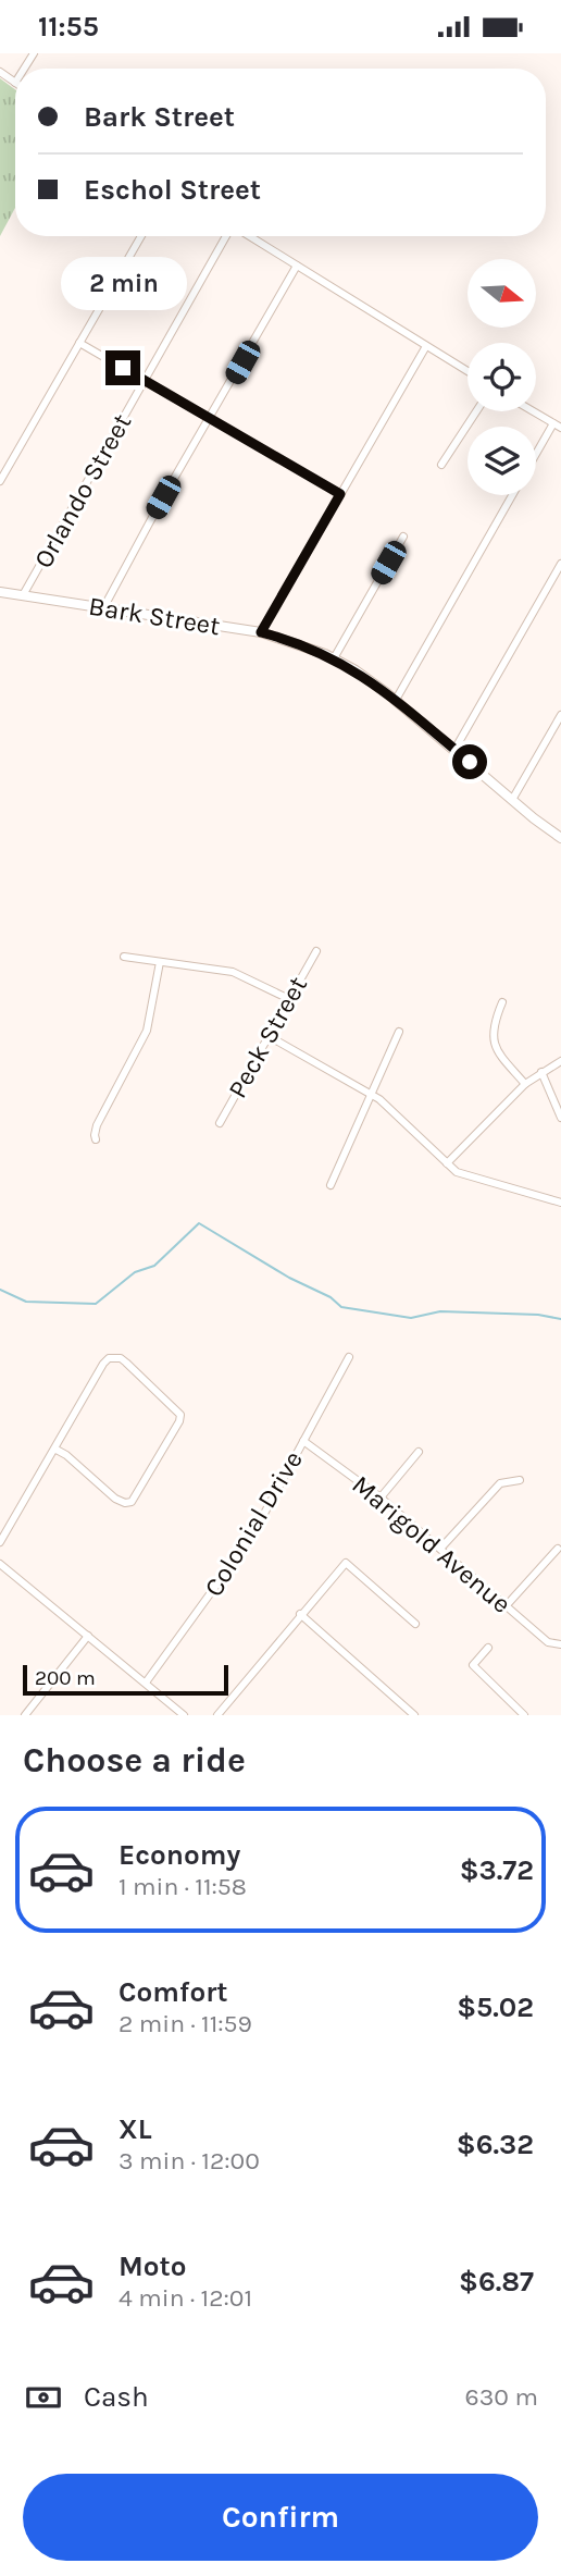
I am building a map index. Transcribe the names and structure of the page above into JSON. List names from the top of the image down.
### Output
{
  "streets": {
    "main road": ["Bark Street"],
    "street": [
      "Orlando Street",
      "Peck Street",
      "Colonial Drive",
      "Marigold Avenue"
    ]
  },
  "crossings": [
    ["Orlando Street", "Bark Street"],
    ["Colonial Drive", "Marigold Avenue"]
  ],
  "scale_bar": "200 m",
  "north": "right",
  "page": {
    "status": "11:55",
    "banner": ["Bark Street", "Eschol Street"],
    "bubble": "2 min",
    "scale": "200 m",
    "heading": "Choose a ride",
    "list": [
      {
        "name": "Economy",
        "note": "1 min · 11:58",
        "value": "$3.72"
      },
      {
        "name": "Comfort",
        "note": "2 min · 11:59",
        "value": "$5.02"
      },
      {
        "name": "XL",
        "note": "3 min · 12:00",
        "value": "$6.32"
      },
      {
        "name": "Moto",
        "note": "4 min · 12:01",
        "value": "$6.87"
      }
    ],
    "pay": ["Cash", "630 m"],
    "buttons": "Confirm"
  }
}
